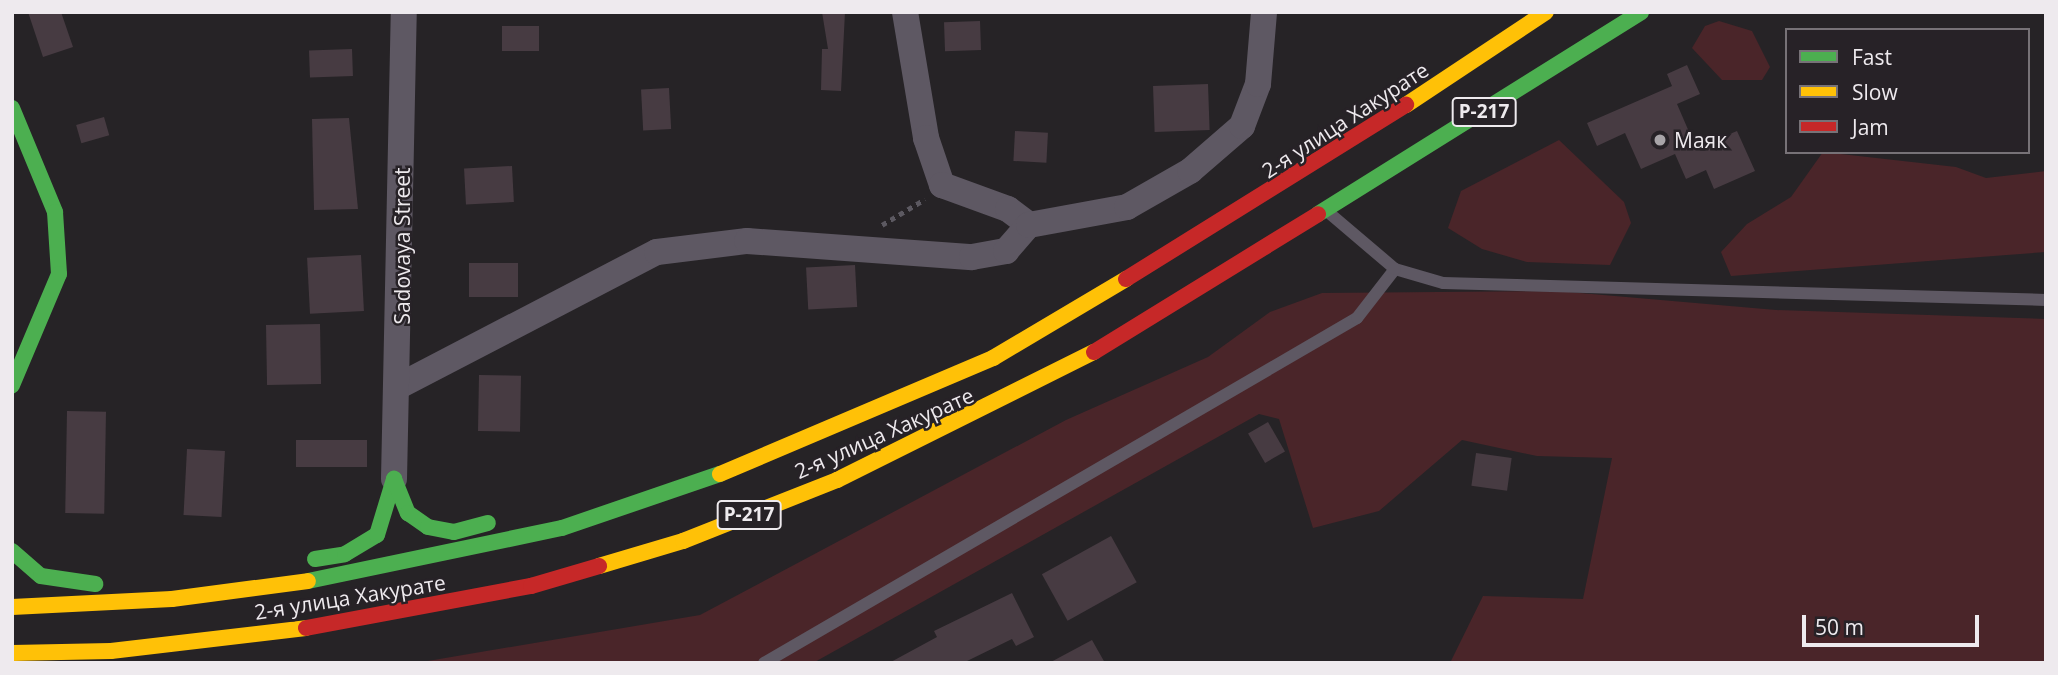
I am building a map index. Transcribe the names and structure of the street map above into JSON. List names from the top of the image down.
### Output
{
  "streets": {
    "main road": ["Р-217", "2-я улица Хакурате"],
    "street": ["Sadovaya Street"]
  },
  "places": ["Маяк"],
  "legend": ["Fast", "Slow", "Jam"],
  "scale_bar": "50 m"
}
